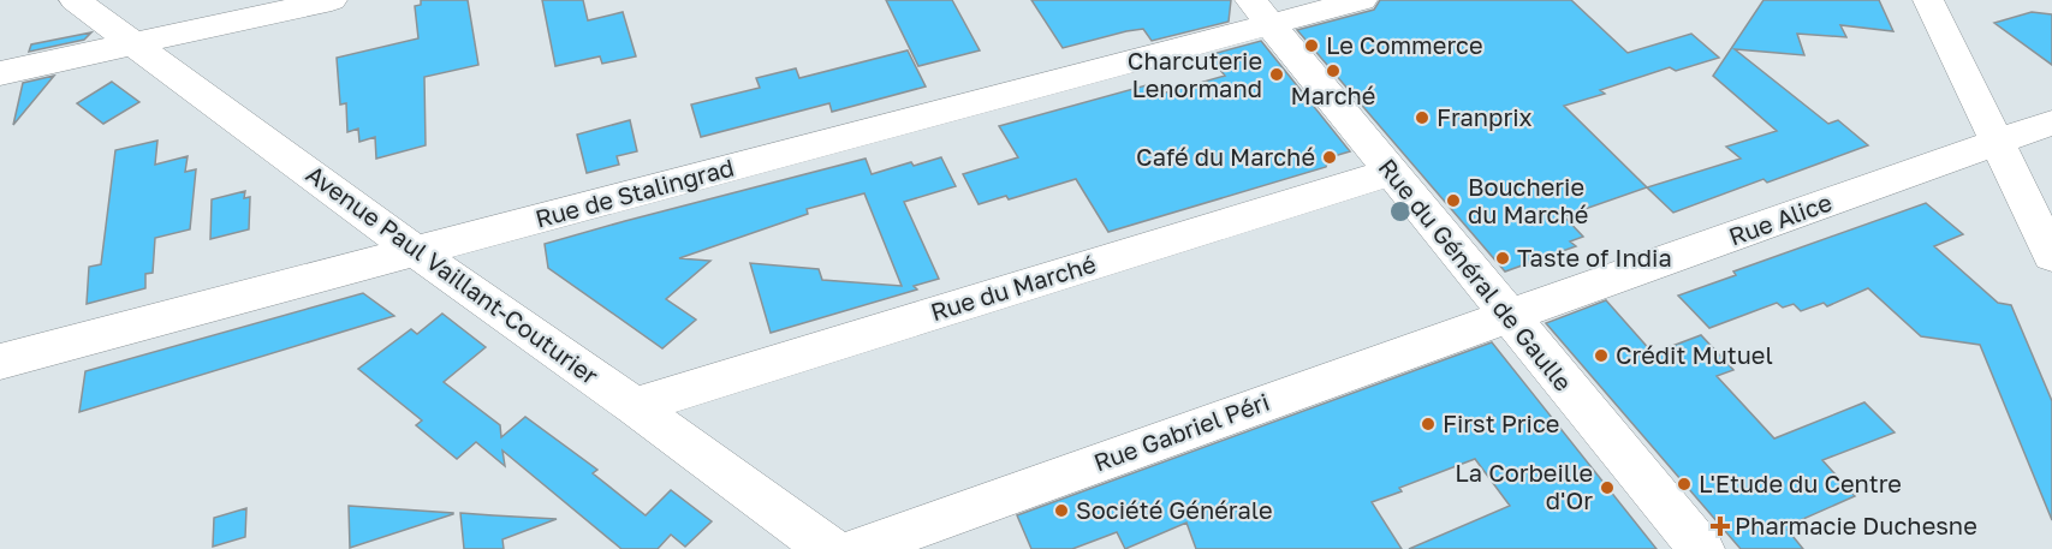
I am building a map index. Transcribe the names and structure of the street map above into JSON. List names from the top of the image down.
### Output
{
  "streets": {
    "street": [
      "Rue de Stalingrad",
      "Rue Alice",
      "Avenue Paul Vaillant-Couturier",
      "Rue du Général de Gaulle",
      "Rue du Marché",
      "Rue Gabriel Péri"
    ]
  },
  "crossings": [
    ["Rue de Stalingrad", "Avenue Paul Vaillant-Couturier"],
    ["Rue de Stalingrad", "Rue du Général de Gaulle"],
    ["Rue Alice", "Rue du Général de Gaulle"],
    ["Rue Alice", "Rue Gabriel Péri"],
    ["Avenue Paul Vaillant-Couturier", "Rue du Marché"],
    ["Rue du Général de Gaulle", "Rue du Marché"],
    ["Rue du Général de Gaulle", "Rue Gabriel Péri"]
  ],
  "places": {
    "other": [
      "Le Commerce",
      "Marché",
      "Charcuterie Lenormand",
      "Franprix",
      "Café du Marché",
      "Boucherie du Marché",
      "Taste of India",
      "Crédit Mutuel",
      "First Price",
      "L'Etude du Centre",
      "La Corbeille d'Or",
      "Société Générale"
    ],
    "health": ["Pharmacie Duchesne"]
  }
}
